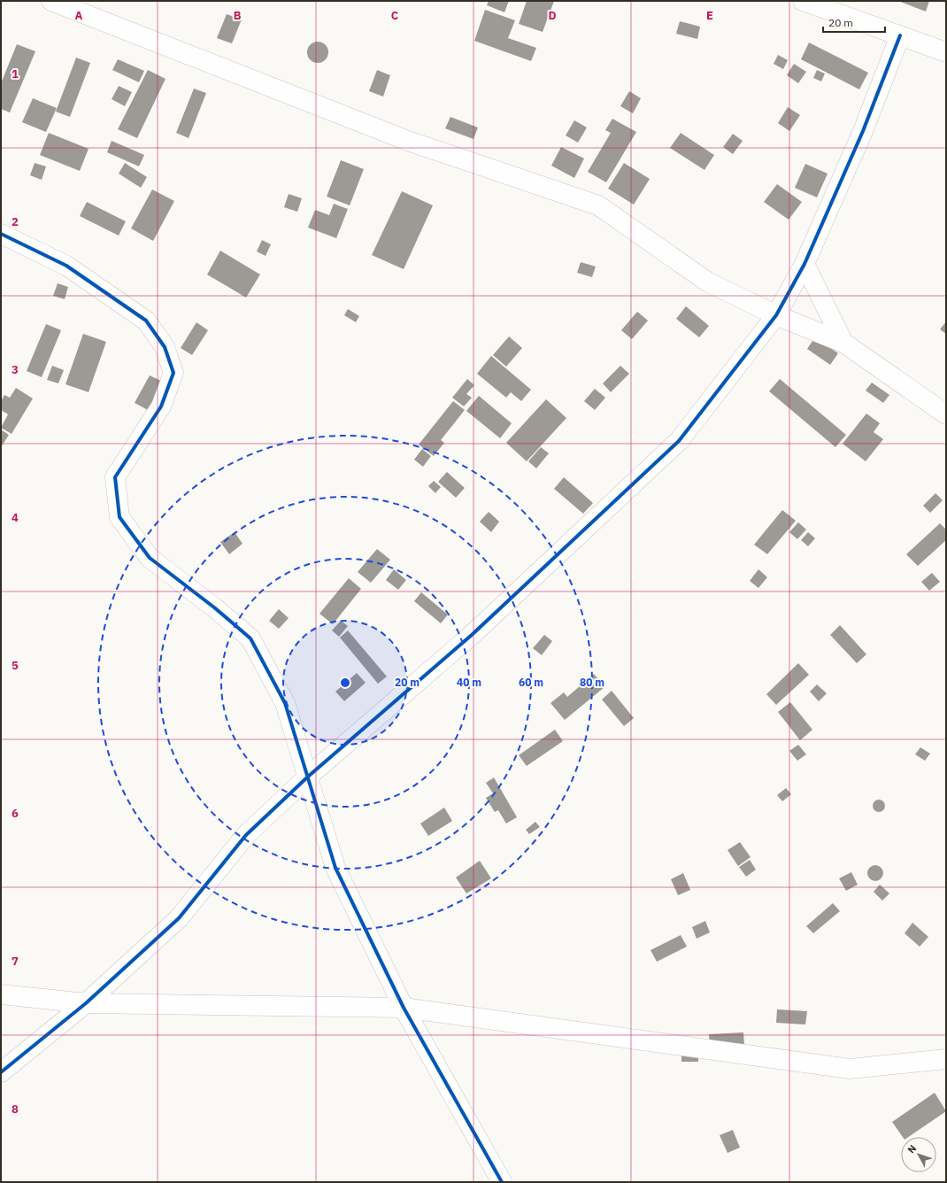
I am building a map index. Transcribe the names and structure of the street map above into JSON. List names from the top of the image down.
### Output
{
  "scale_bar": "20 m",
  "north": "top left",
  "grid": {
    "columns": [
      "A",
      "B",
      "C",
      "D",
      "E"
    ],
    "rows": [
      "1",
      "2",
      "3",
      "4",
      "5",
      "6",
      "7",
      "8"
    ]
  },
  "rings": [
    "20 m",
    "40 m",
    "60 m",
    "80 m"
  ]
}
